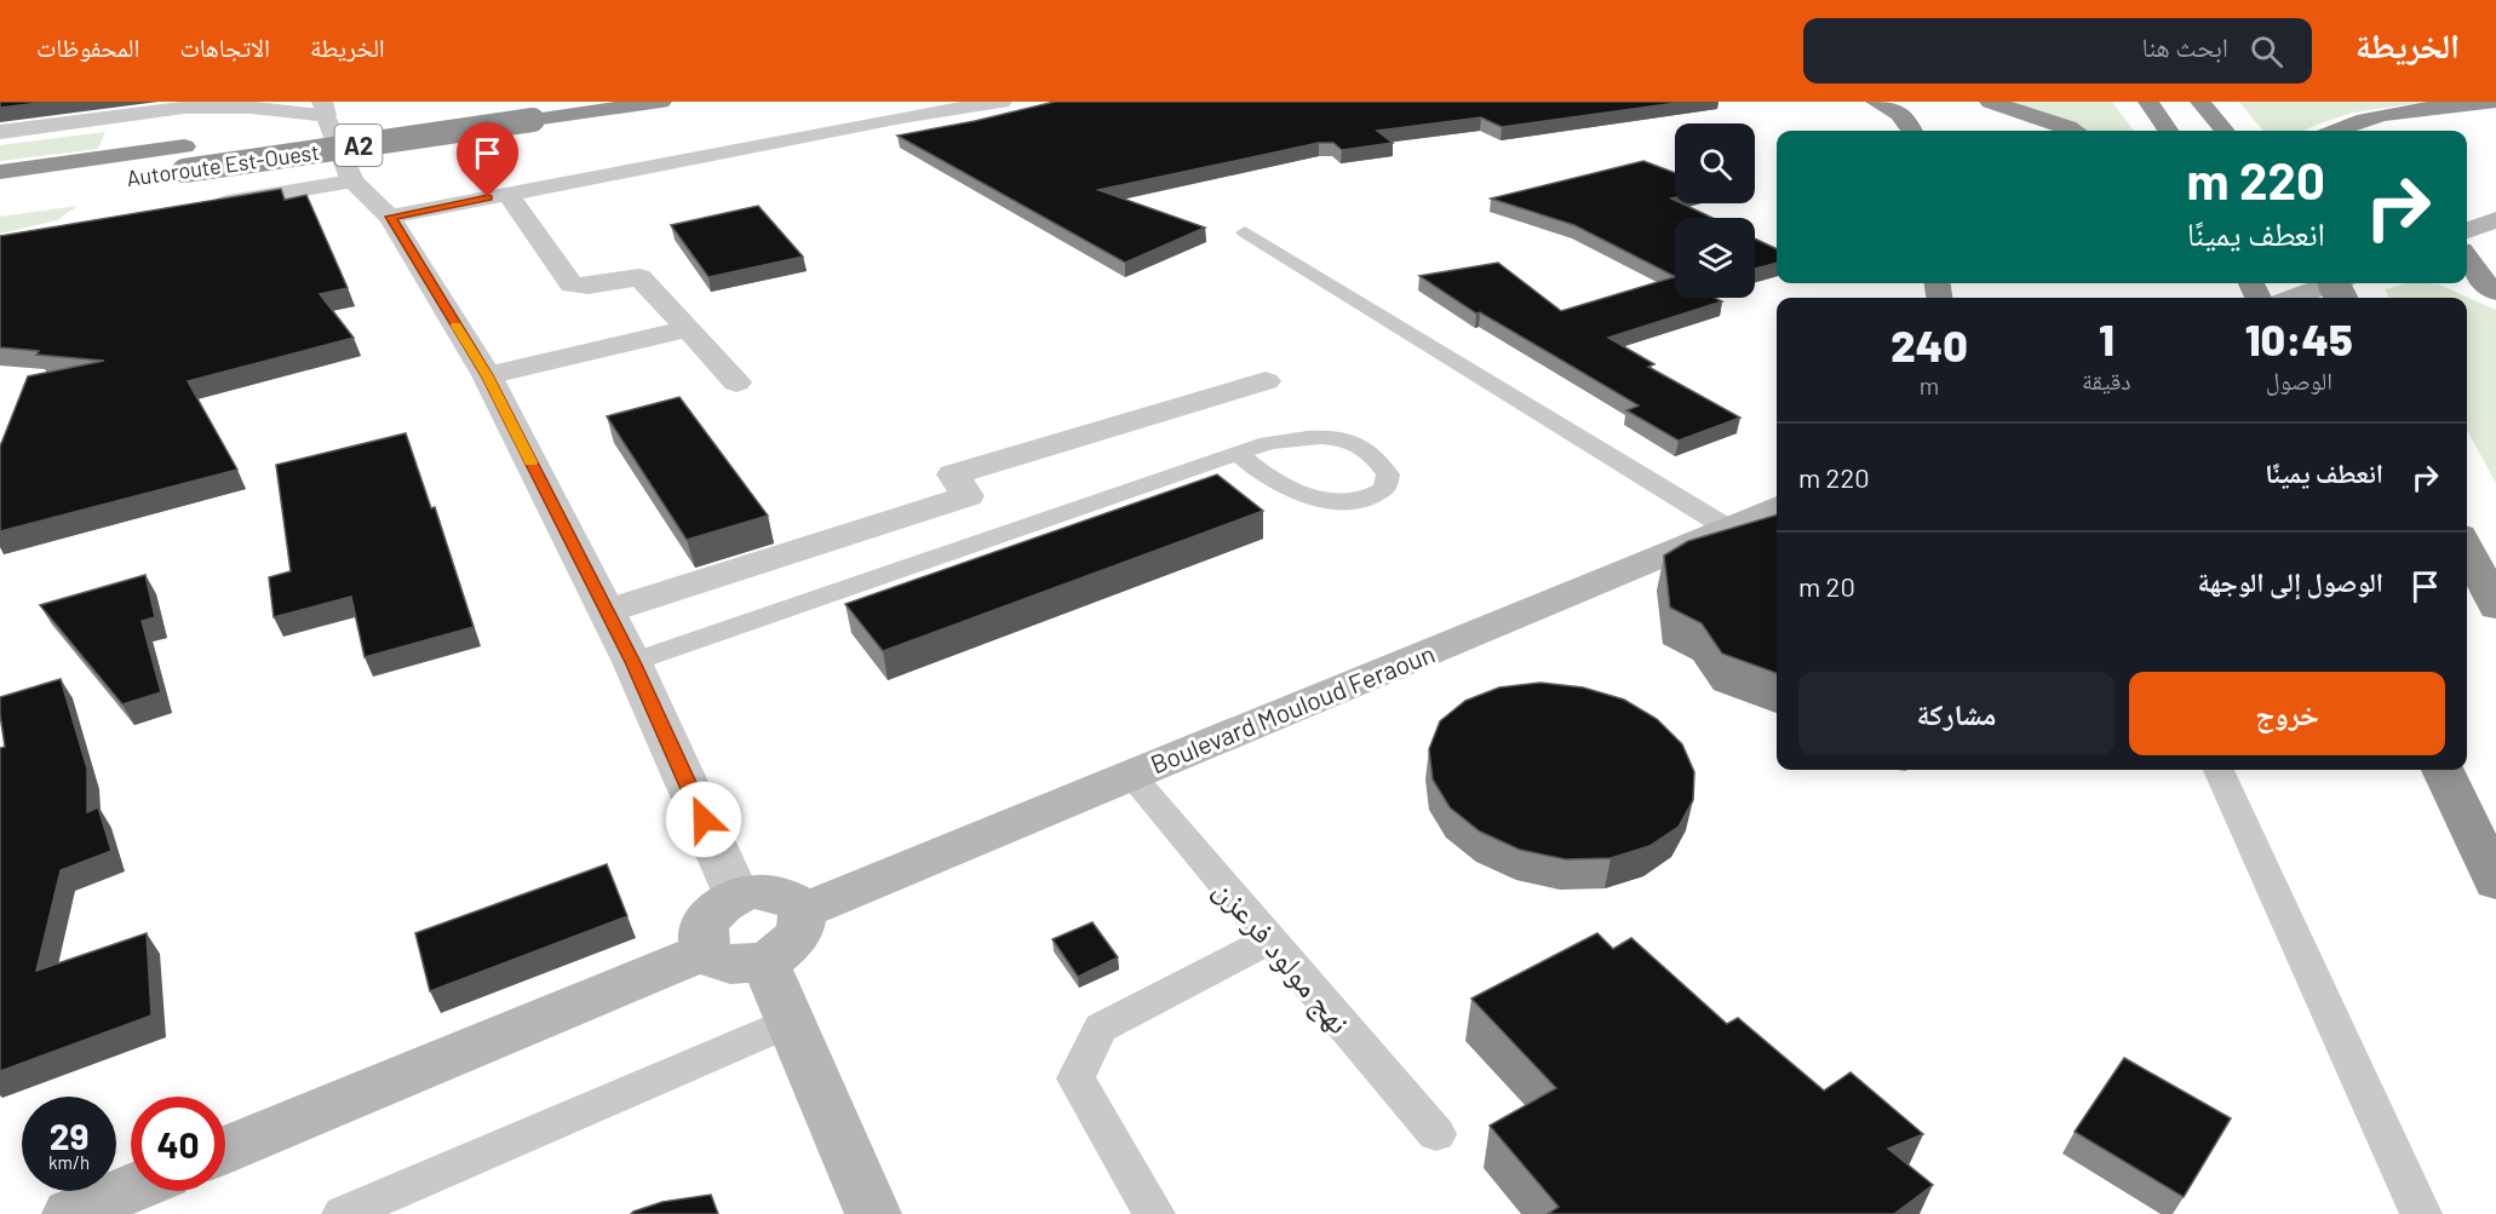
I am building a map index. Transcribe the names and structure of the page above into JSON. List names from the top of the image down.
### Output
{
  "streets": {
    "highway": ["A2", "Autoroute Est-Ouest"],
    "main road": ["Boulevard Mouloud Feraoun"],
    "lane": ["نهج مولود فرعزن"]
  },
  "crossings": [
    ["Boulevard Mouloud Feraoun", "نهج مولود فرعزن"]
  ],
  "page": {
    "header": "الخريطة",
    "search": "ابحث هنا",
    "nav": ["الخريطة", "الاتجاهات", "المحفوظات"],
    "turn": ["220 m", "انعطف يمينًا"],
    "eta": [
      "10:45",
      "الوصول",
      "1",
      "دقيقة",
      "240",
      "m"
    ],
    "list": [
      {
        "name": "انعطف يمينًا",
        "value": "220 m"
      },
      {
        "name": "الوصول إلى الوجهة",
        "value": "20 m"
      }
    ],
    "buttons": ["خروج", "مشاركة"],
    "speed": "29 km/h",
    "limit": "40"
  }
}
